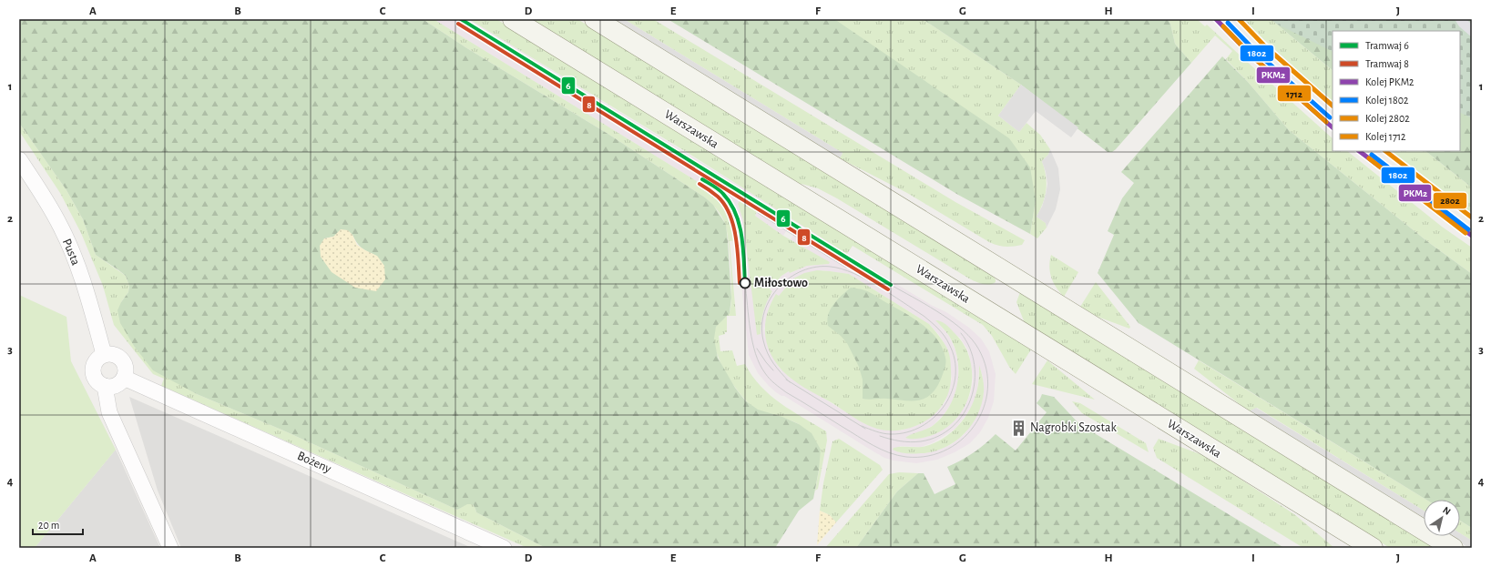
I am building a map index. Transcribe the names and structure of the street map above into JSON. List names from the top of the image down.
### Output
{
  "streets": {
    "main road": ["Warszawska"],
    "street": ["Pusta", "Bożeny"]
  },
  "crossings": [
    ["Pusta", "Bożeny"]
  ],
  "places": {
    "other": ["Miłostowo"],
    "building": ["Nagrobki Szostak"]
  },
  "lines": [
    "tram line 6",
    "rail line PKM2",
    "rail line 2802",
    "rail line 1802",
    "tram line 8",
    "rail line 1712"
  ],
  "legend": [
    "Tramwaj 6",
    "Tramwaj 8",
    "Kolej PKM2",
    "Kolej 1802",
    "Kolej 2802",
    "Kolej 1712"
  ],
  "scale_bar": "20 m",
  "north": "top right",
  "grid": {
    "columns": [
      "A",
      "B",
      "C",
      "D",
      "E",
      "F",
      "G",
      "H",
      "I",
      "J"
    ],
    "rows": [
      "1",
      "2",
      "3",
      "4"
    ]
  }
}
